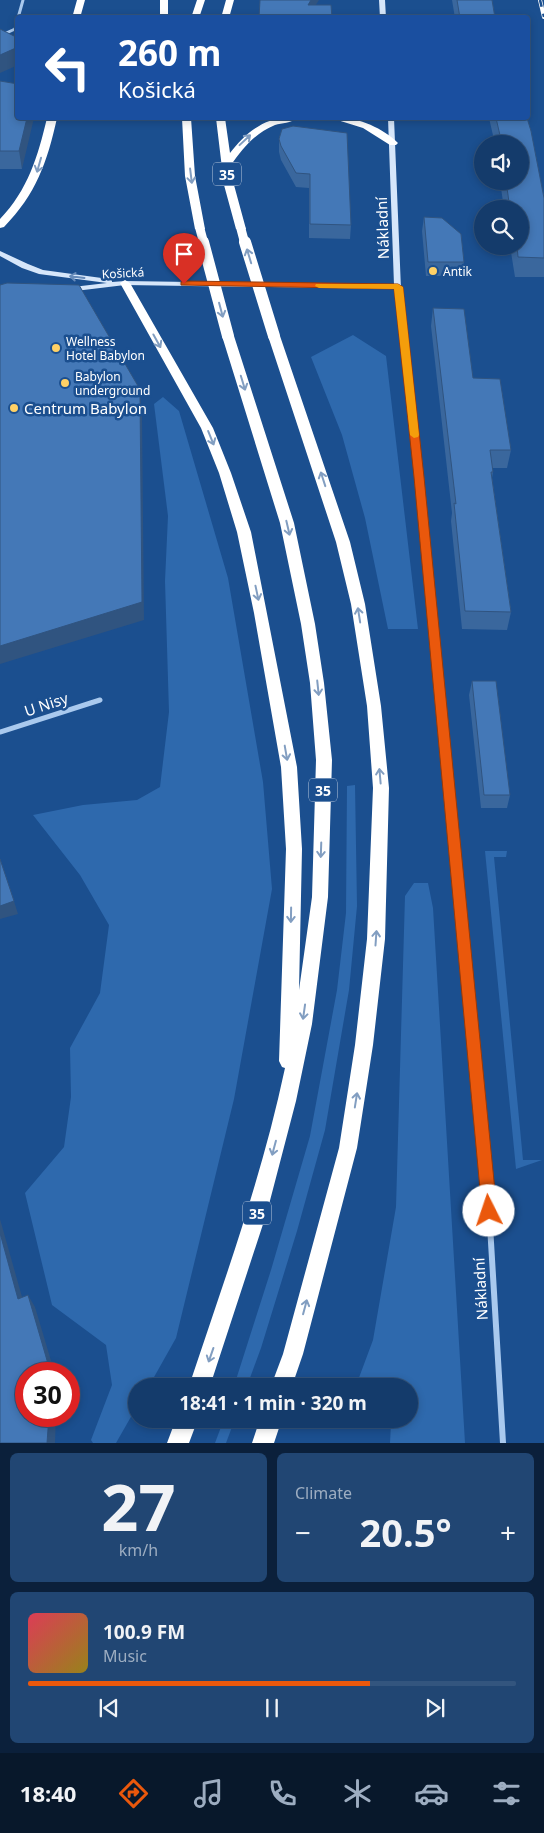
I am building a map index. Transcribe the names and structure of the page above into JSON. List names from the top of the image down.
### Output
{
  "streets": {
    "highway": ["35"],
    "street": ["Nákladní", "Košická", "U Nisy"]
  },
  "crossings": [
    ["Nákladní", "Košická"]
  ],
  "places": [
    "Antik",
    "Wellness Hotel Babylon",
    "Babylon underground",
    "Centrum Babylon"
  ],
  "page": {
    "turn": ["260 m", "Košická"],
    "limit": "30",
    "trip": "18:41 · 1 min · 320 m",
    "tile": [
      ["27", "km/h"],
      "Climate"
    ],
    "heat": ["−", "20.5°", "+"],
    "song": ["100.9 FM", "Music"],
    "tabs": "18:40"
  }
}
